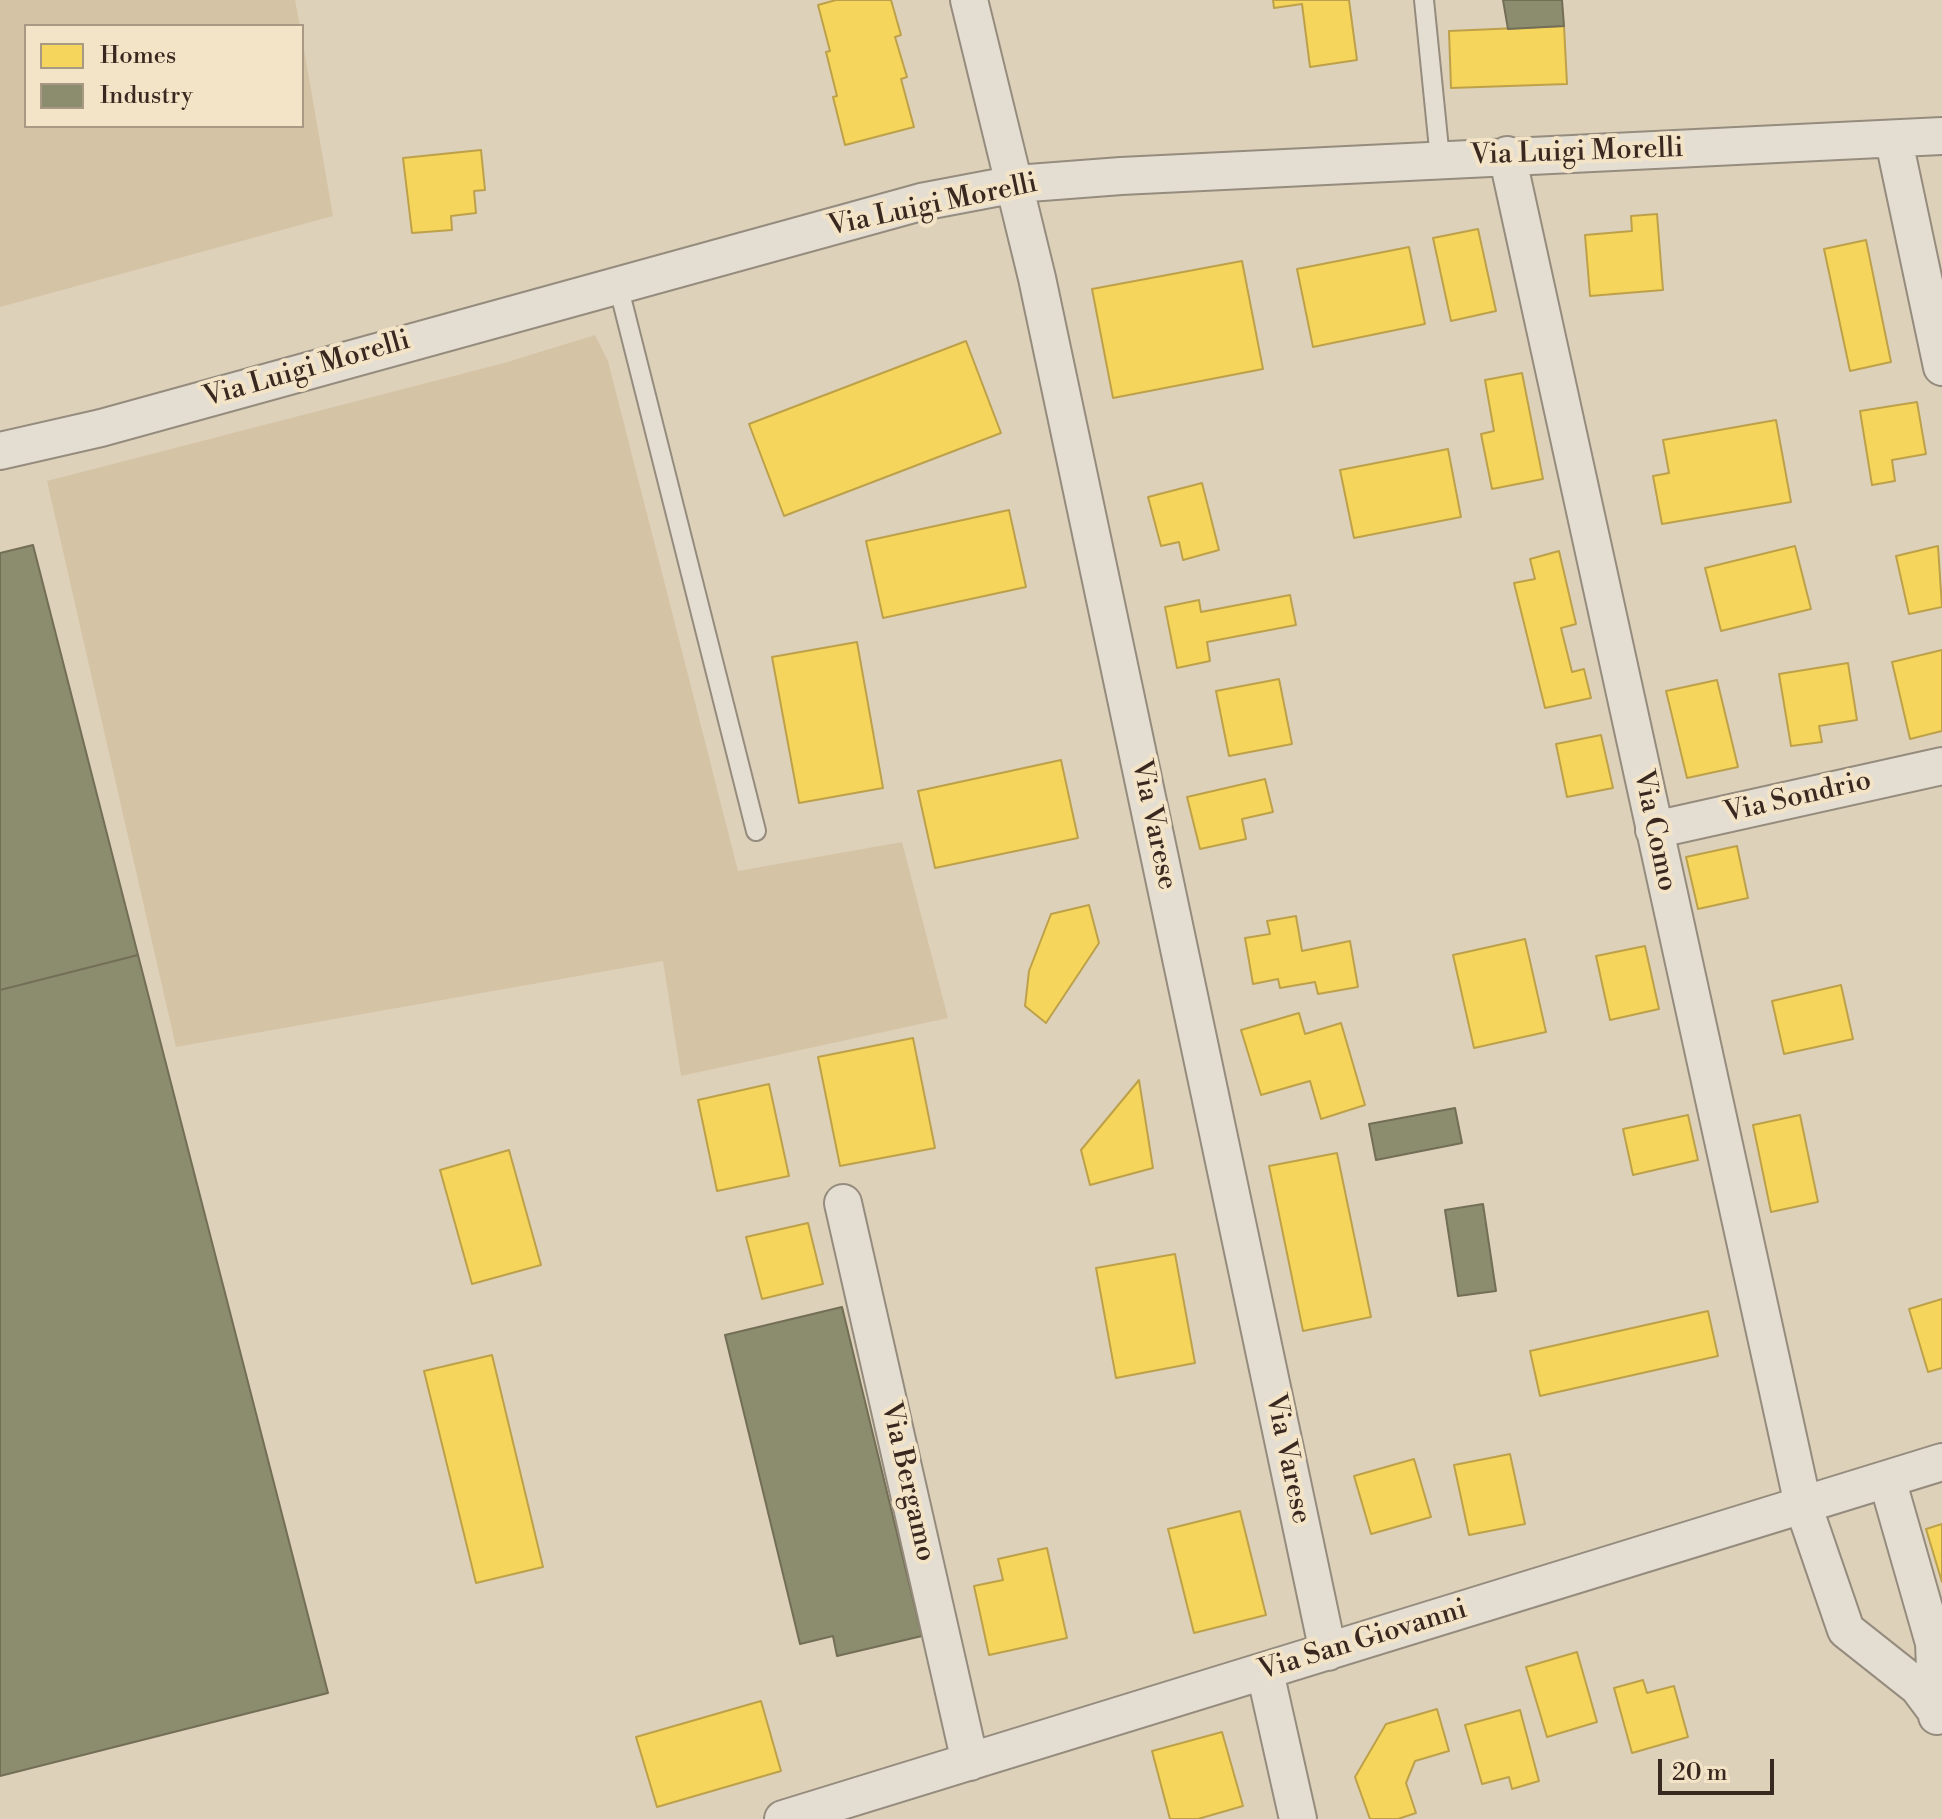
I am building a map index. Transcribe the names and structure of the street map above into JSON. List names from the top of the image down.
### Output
{
  "streets": {
    "street": [
      "Via Luigi Morelli",
      "Via Sondrio",
      "Via Varese",
      "Via Como",
      "Via Bergamo",
      "Via San Giovanni"
    ]
  },
  "crossings": [
    ["Via Luigi Morelli", "Via Varese"],
    ["Via Luigi Morelli", "Via Como"],
    ["Via Sondrio", "Via Como"],
    ["Via Varese", "Via San Giovanni"],
    ["Via Como", "Via San Giovanni"],
    ["Via Bergamo", "Via San Giovanni"]
  ],
  "legend": ["Homes", "Industry"],
  "scale_bar": "20 m"
}
